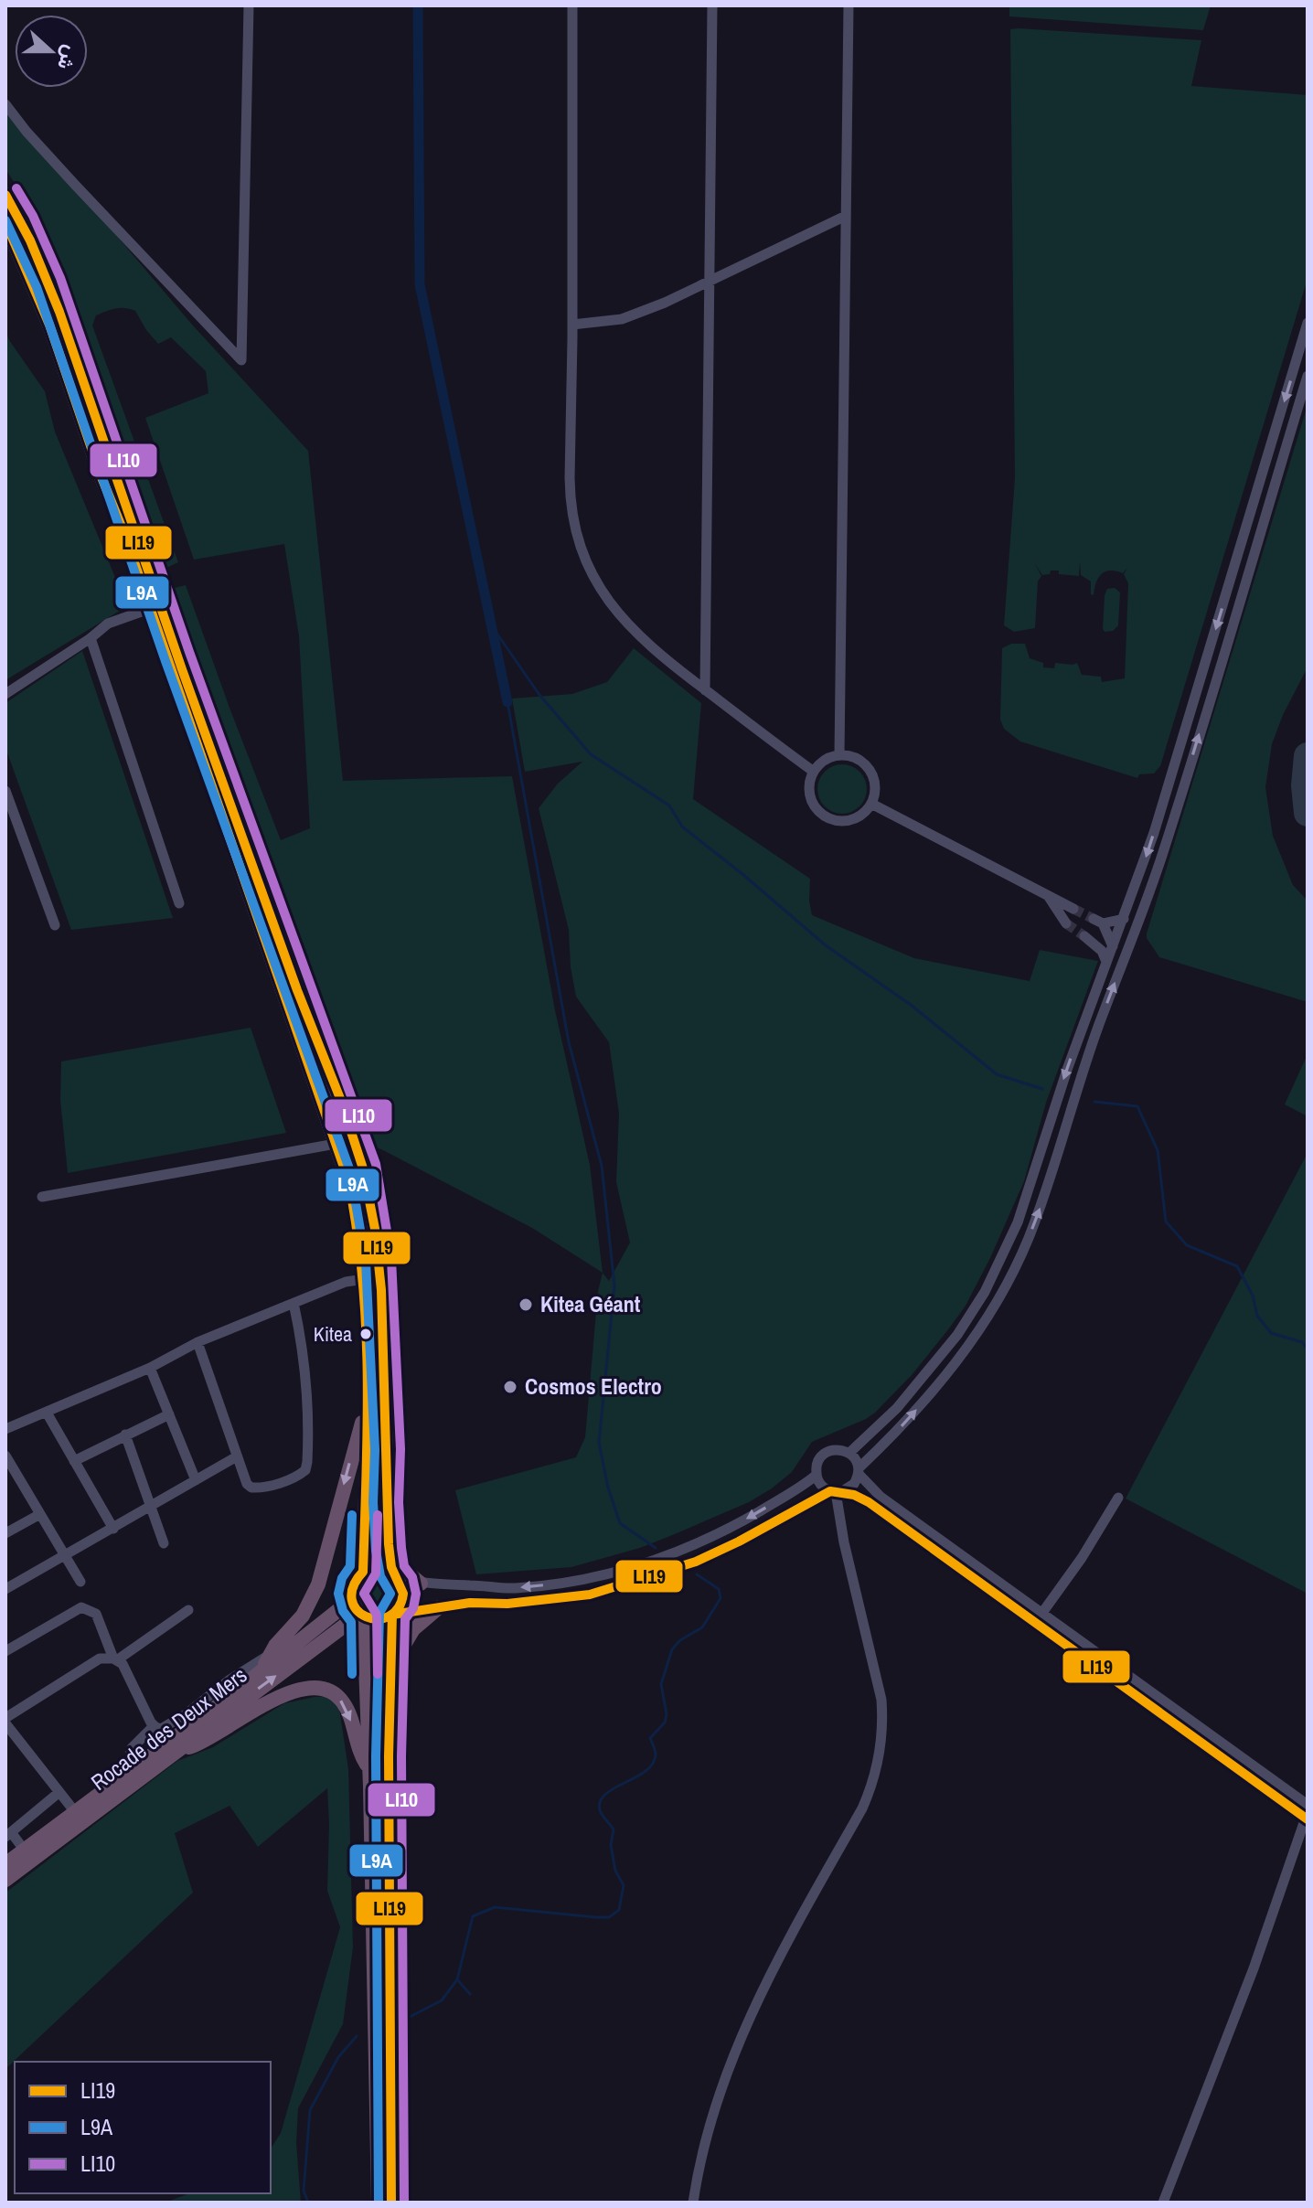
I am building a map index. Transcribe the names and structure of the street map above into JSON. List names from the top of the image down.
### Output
{
  "streets": {
    "highway": ["Rocade des Deux Mers"]
  },
  "places": ["Kitea Géant", "Kitea", "Cosmos Electro"],
  "lines": ["transit line LI10", "transit line LI19", "transit line L9A"],
  "legend": ["LI19", "L9A", "LI10"],
  "north": "right"
}
